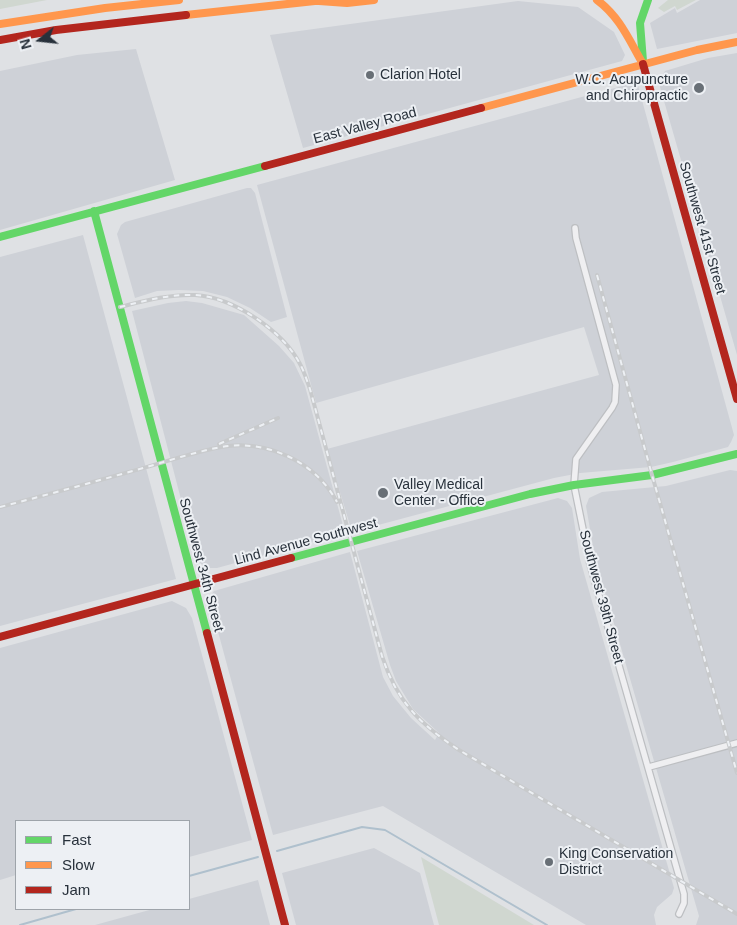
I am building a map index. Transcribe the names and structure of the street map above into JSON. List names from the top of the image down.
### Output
{
  "streets": {
    "main road": [
      "East Valley Road",
      "Southwest 41st Street",
      "Lind Avenue Southwest",
      "Southwest 34th Street"
    ],
    "street": ["Southwest 39th Street"]
  },
  "crossings": [
    ["East Valley Road", "Southwest 41st Street"],
    ["East Valley Road", "Southwest 34th Street"],
    ["Lind Avenue Southwest", "Southwest 34th Street"],
    ["Lind Avenue Southwest", "Southwest 39th Street"]
  ],
  "places": [
    "Clarion Hotel",
    "W.C. Acupuncture and Chiropractic",
    "Valley Medical Center - Office",
    "King Conservation District"
  ],
  "legend": ["Fast", "Slow", "Jam"],
  "north": "left"
}
